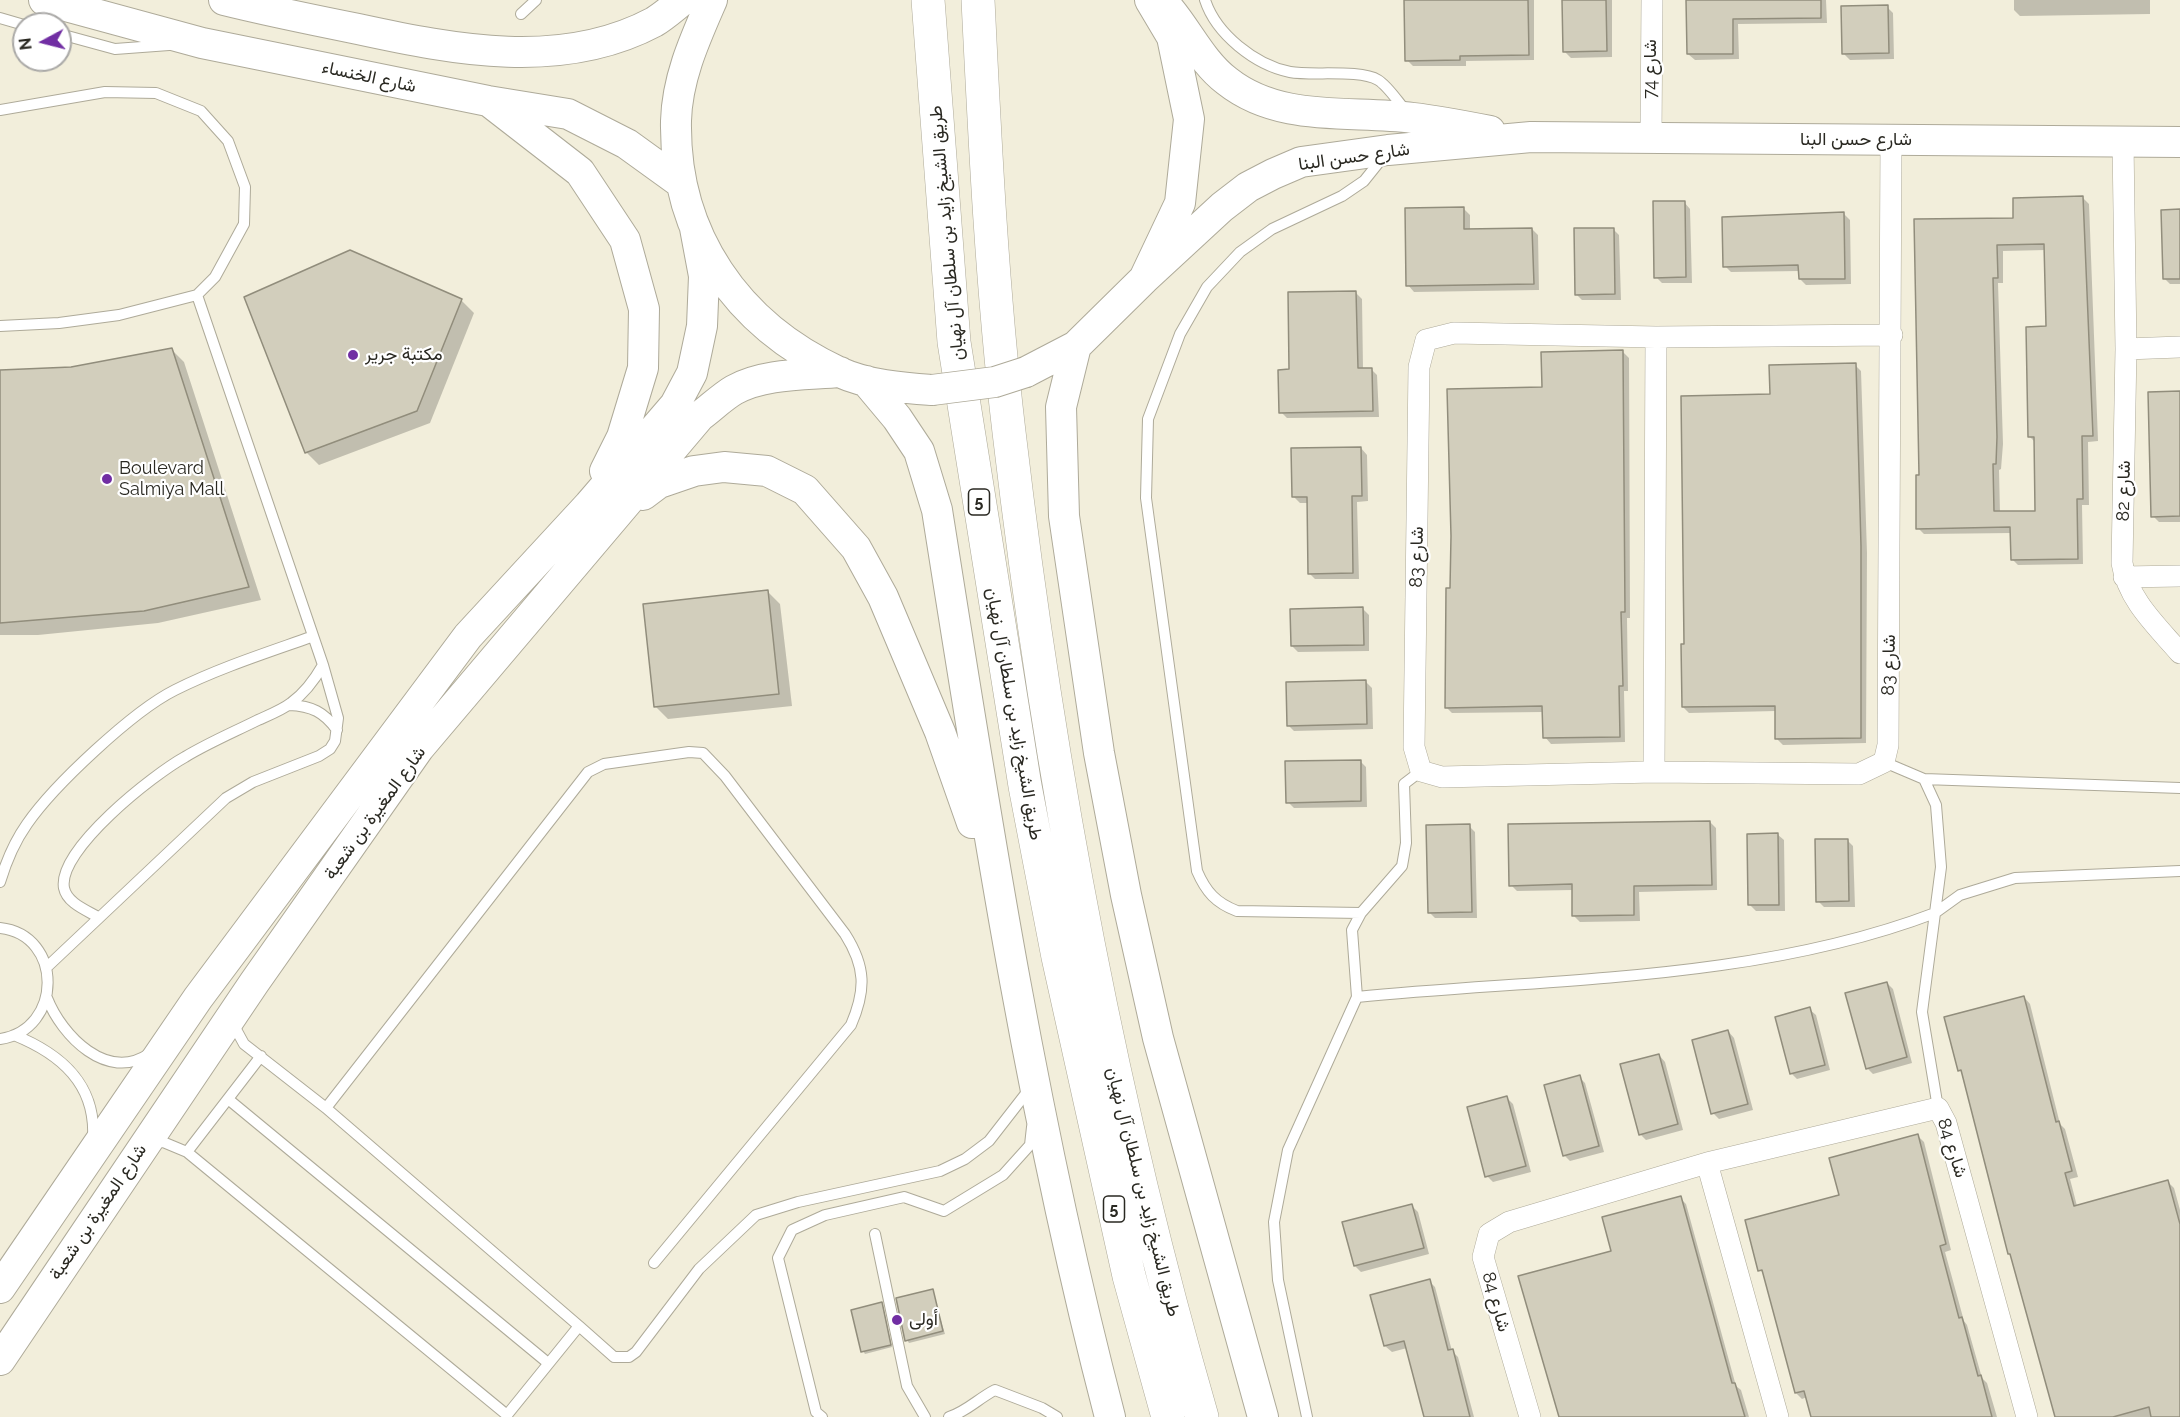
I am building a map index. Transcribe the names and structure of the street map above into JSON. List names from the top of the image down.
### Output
{
  "streets": {
    "highway": ["طريق الشيخ زايد بن سلطان آل نهيان", "5"],
    "main road": ["شارع الخنساء", "شارع حسن البنا", "شارع المغيرة بن شعبة"],
    "street": [
      "شارع 74",
      "شارع 82",
      "شارع 83",
      "شارع 84"
    ]
  },
  "crossings": [
    ["شارع 74", "شارع حسن البنا"],
    ["شارع حسن البنا", "شارع 82"],
    ["شارع حسن البنا", "شارع 83"],
    ["شارع حسن البنا", "شارع المغيرة بن شعبة"]
  ],
  "places": ["مكتبة جرير", "Boulevard Salmiya Mall", "أولى"],
  "north": "left"
}
